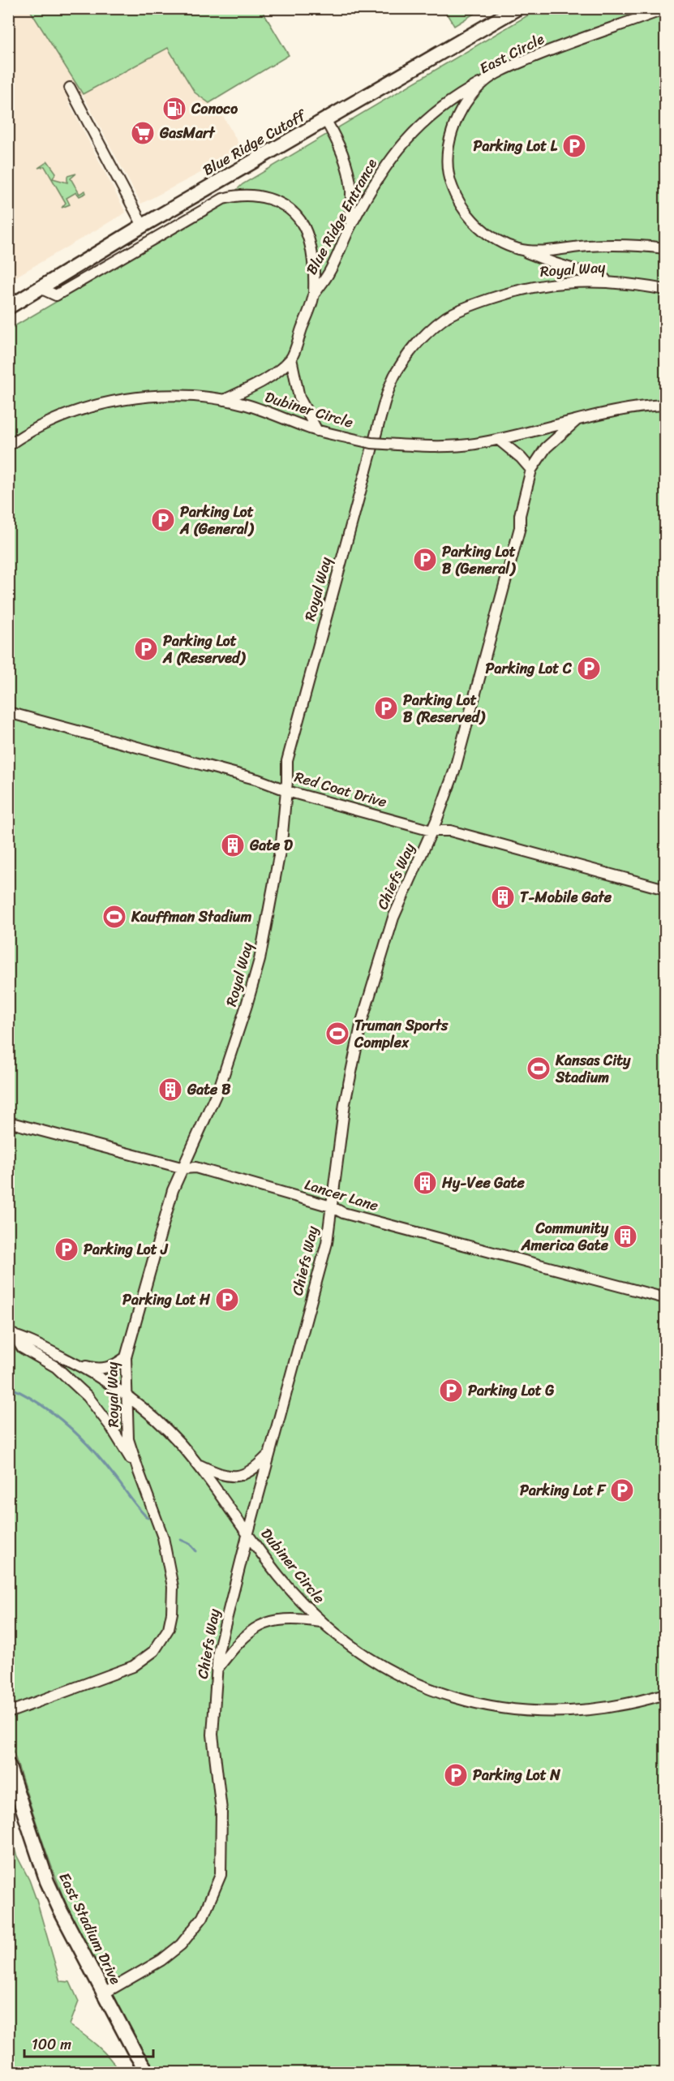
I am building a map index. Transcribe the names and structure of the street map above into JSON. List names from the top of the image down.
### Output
{
  "streets": {
    "main road": ["Blue Ridge Cutoff", "East Stadium Drive"],
    "street": [
      "East Circle",
      "Blue Ridge Entrance",
      "Royal Way",
      "Dubiner Circle",
      "Red Coat Drive",
      "Chiefs Way",
      "Lancer Lane"
    ]
  },
  "crossings": [
    ["East Circle", "Blue Ridge Entrance"],
    ["East Circle", "Royal Way"],
    ["Royal Way", "Dubiner Circle"],
    ["Royal Way", "Red Coat Drive"],
    ["Royal Way", "Lancer Lane"],
    ["Dubiner Circle", "Chiefs Way"],
    ["Red Coat Drive", "Chiefs Way"],
    ["Chiefs Way", "Lancer Lane"],
    ["Chiefs Way", "East Stadium Drive"]
  ],
  "places": {
    "fuel station": ["Conoco"],
    "supermarket": ["GasMart"],
    "parking": [
      "Parking Lot L",
      "Parking Lot A (General)",
      "Parking Lot B (General)",
      "Parking Lot A (Reserved)",
      "Parking Lot C",
      "Parking Lot B (Reserved)",
      "Parking Lot J",
      "Parking Lot H",
      "Parking Lot G",
      "Parking Lot F",
      "Parking Lot N"
    ],
    "building": [
      "Gate D",
      "T-Mobile Gate",
      "Gate B",
      "Hy-Vee Gate",
      "Community America Gate"
    ],
    "sports": ["Kauffman Stadium", "Truman Sports Complex", "Kansas City Stadium"]
  },
  "scale_bar": "100 m"
}
